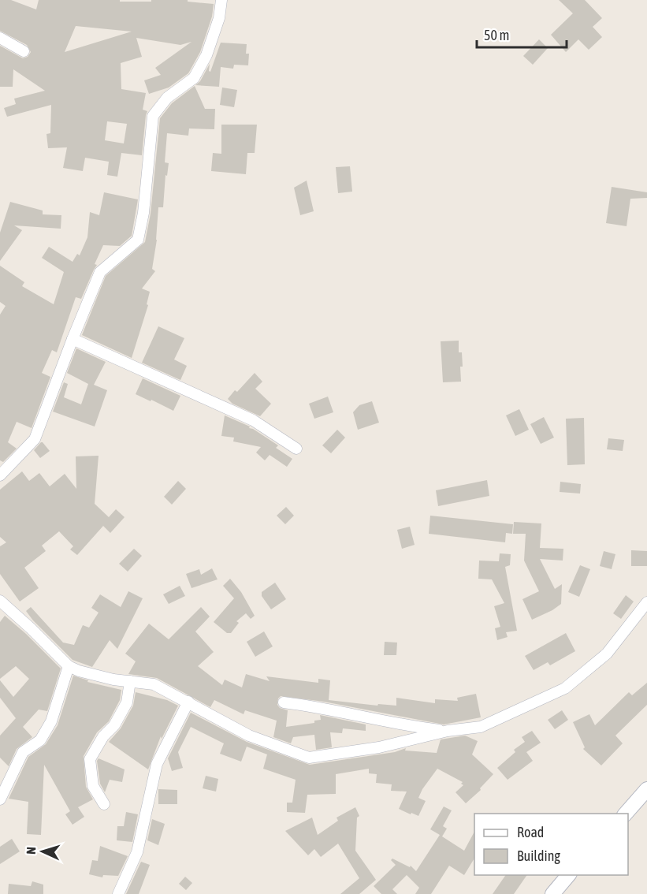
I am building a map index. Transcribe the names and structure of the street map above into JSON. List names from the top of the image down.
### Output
{
  "legend": ["Road", "Building"],
  "scale_bar": "50 m",
  "north": "left"
}
